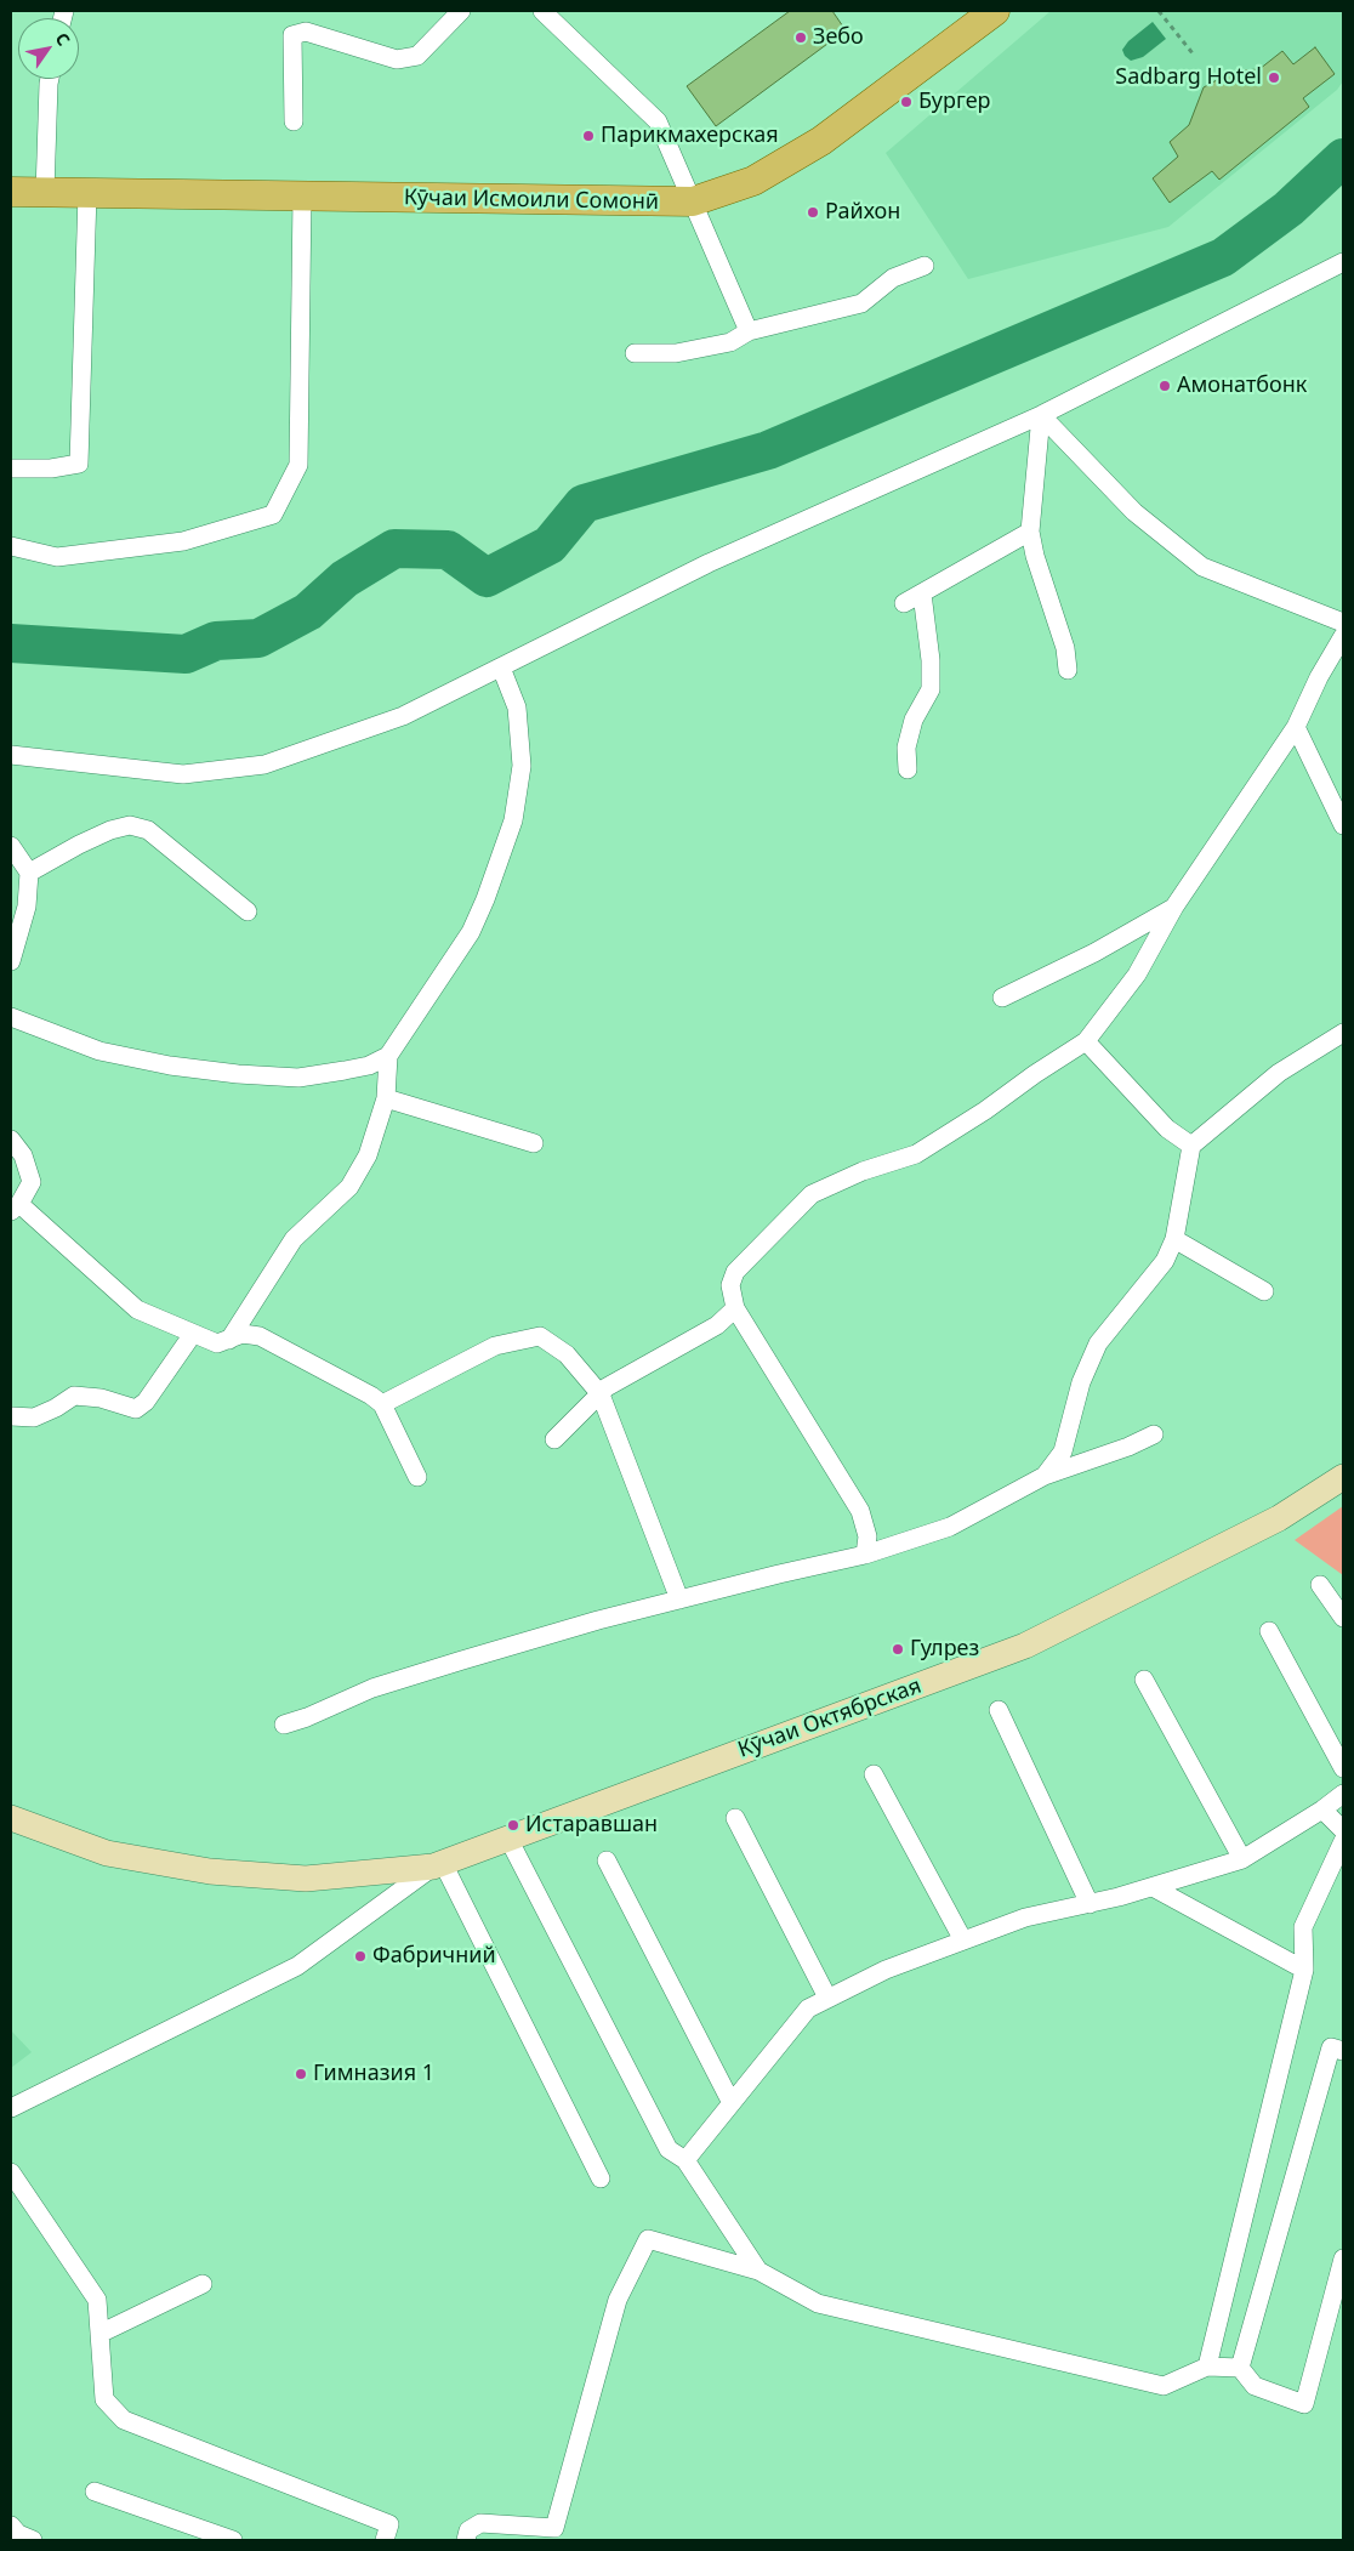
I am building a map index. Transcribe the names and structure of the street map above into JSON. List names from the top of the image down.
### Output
{
  "streets": {
    "main road": ["Кӯчаи Исмоили Сомонӣ", "Кӯчаи Октябрская"]
  },
  "places": [
    "Зебо",
    "Sadbarg Hotel",
    "Бургер",
    "Парикмахерская",
    "Райхон",
    "Амонатбонк",
    "Гулрез",
    "Истаравшан",
    "Фабричний",
    "Гимназия 1"
  ],
  "north": "top right"
}
